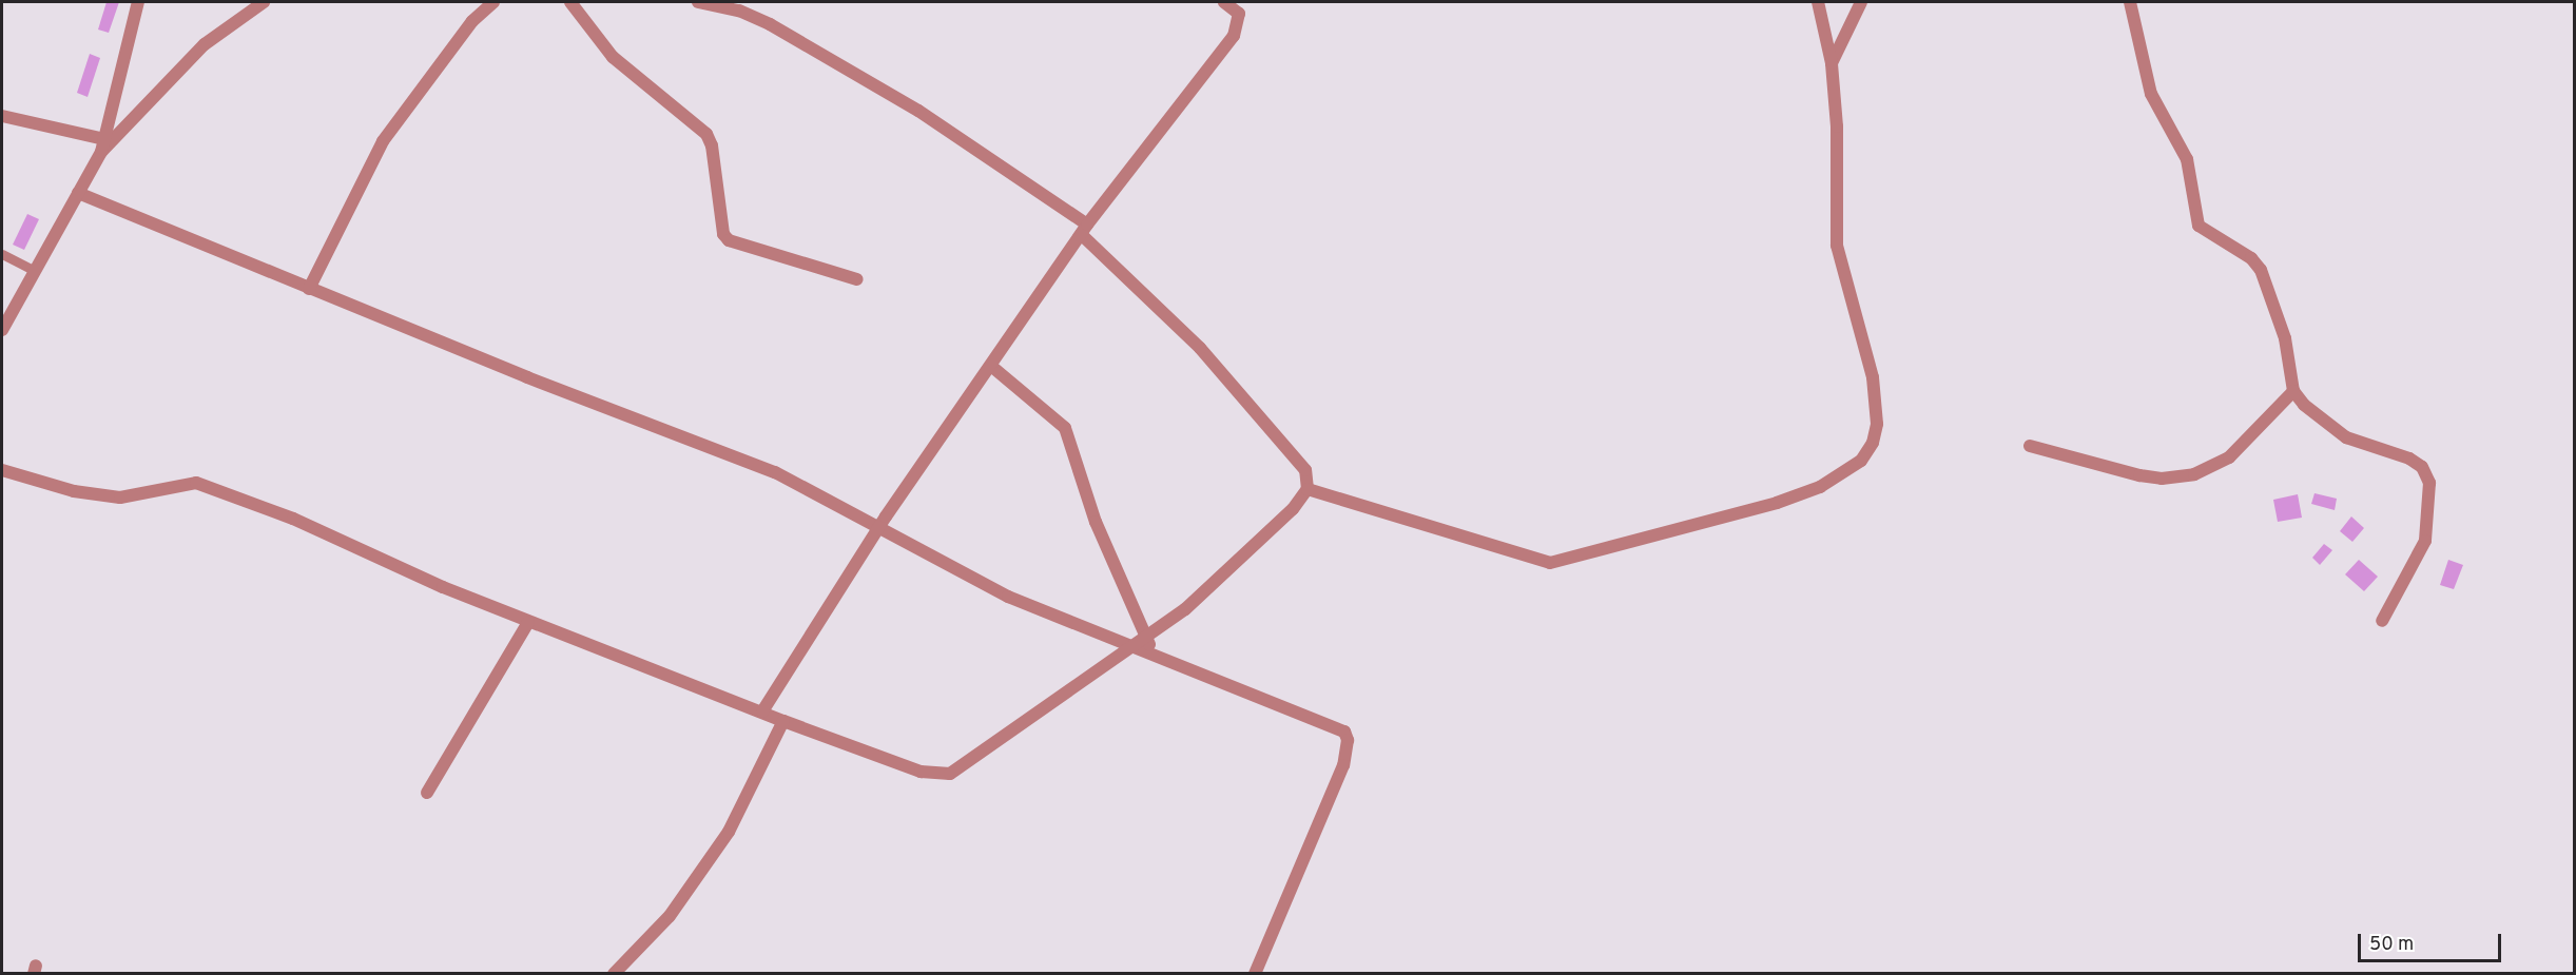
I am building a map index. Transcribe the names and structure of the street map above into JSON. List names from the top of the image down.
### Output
{
  "scale_bar": "50 m"
}
